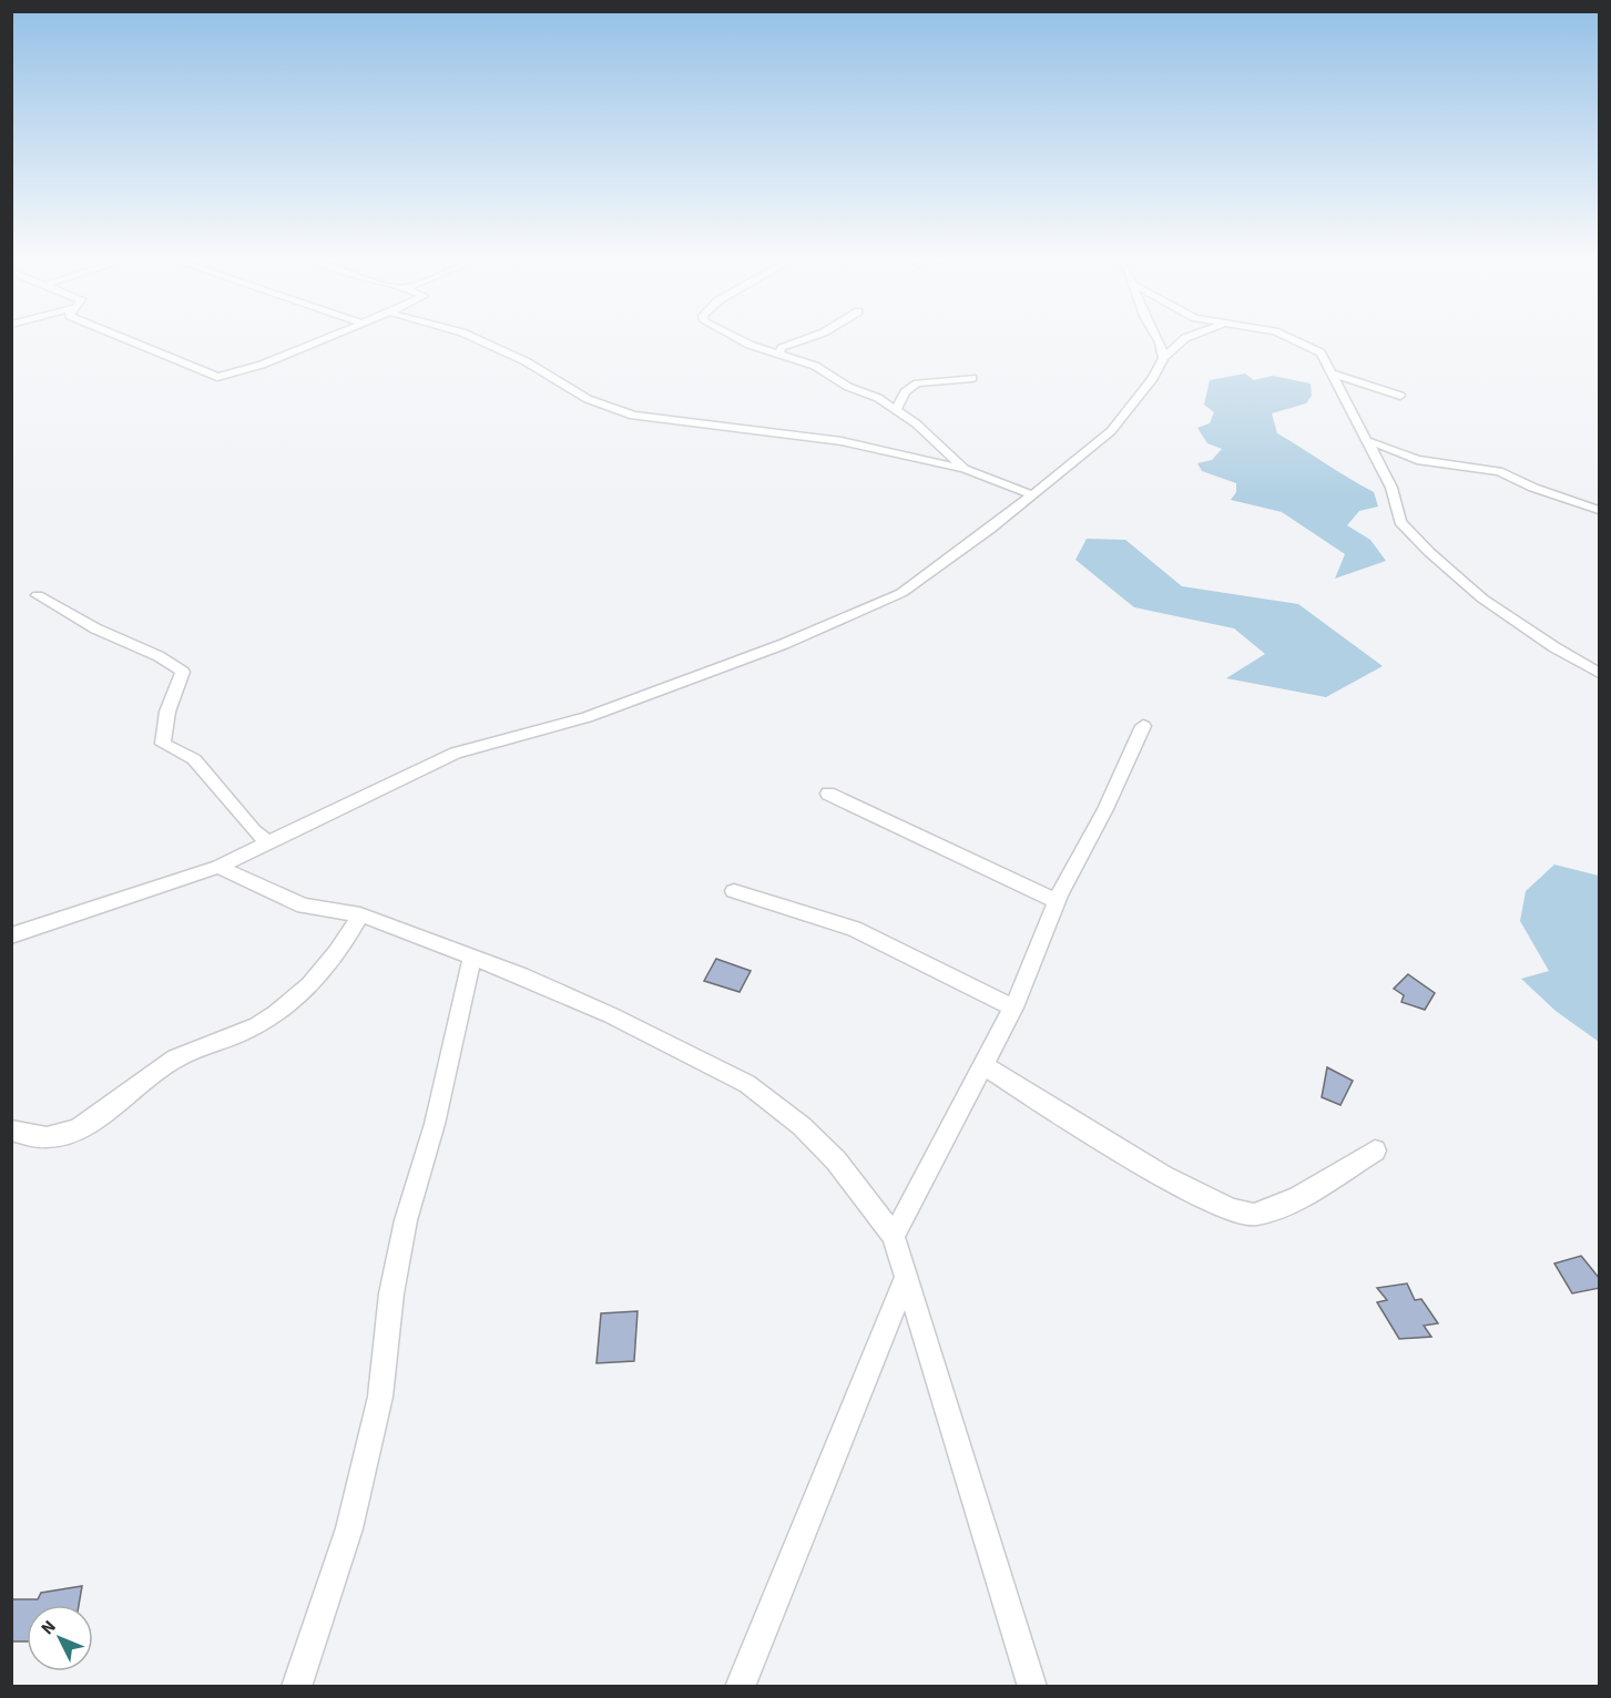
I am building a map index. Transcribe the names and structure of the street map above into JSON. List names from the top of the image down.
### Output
{
  "north": "top left"
}
